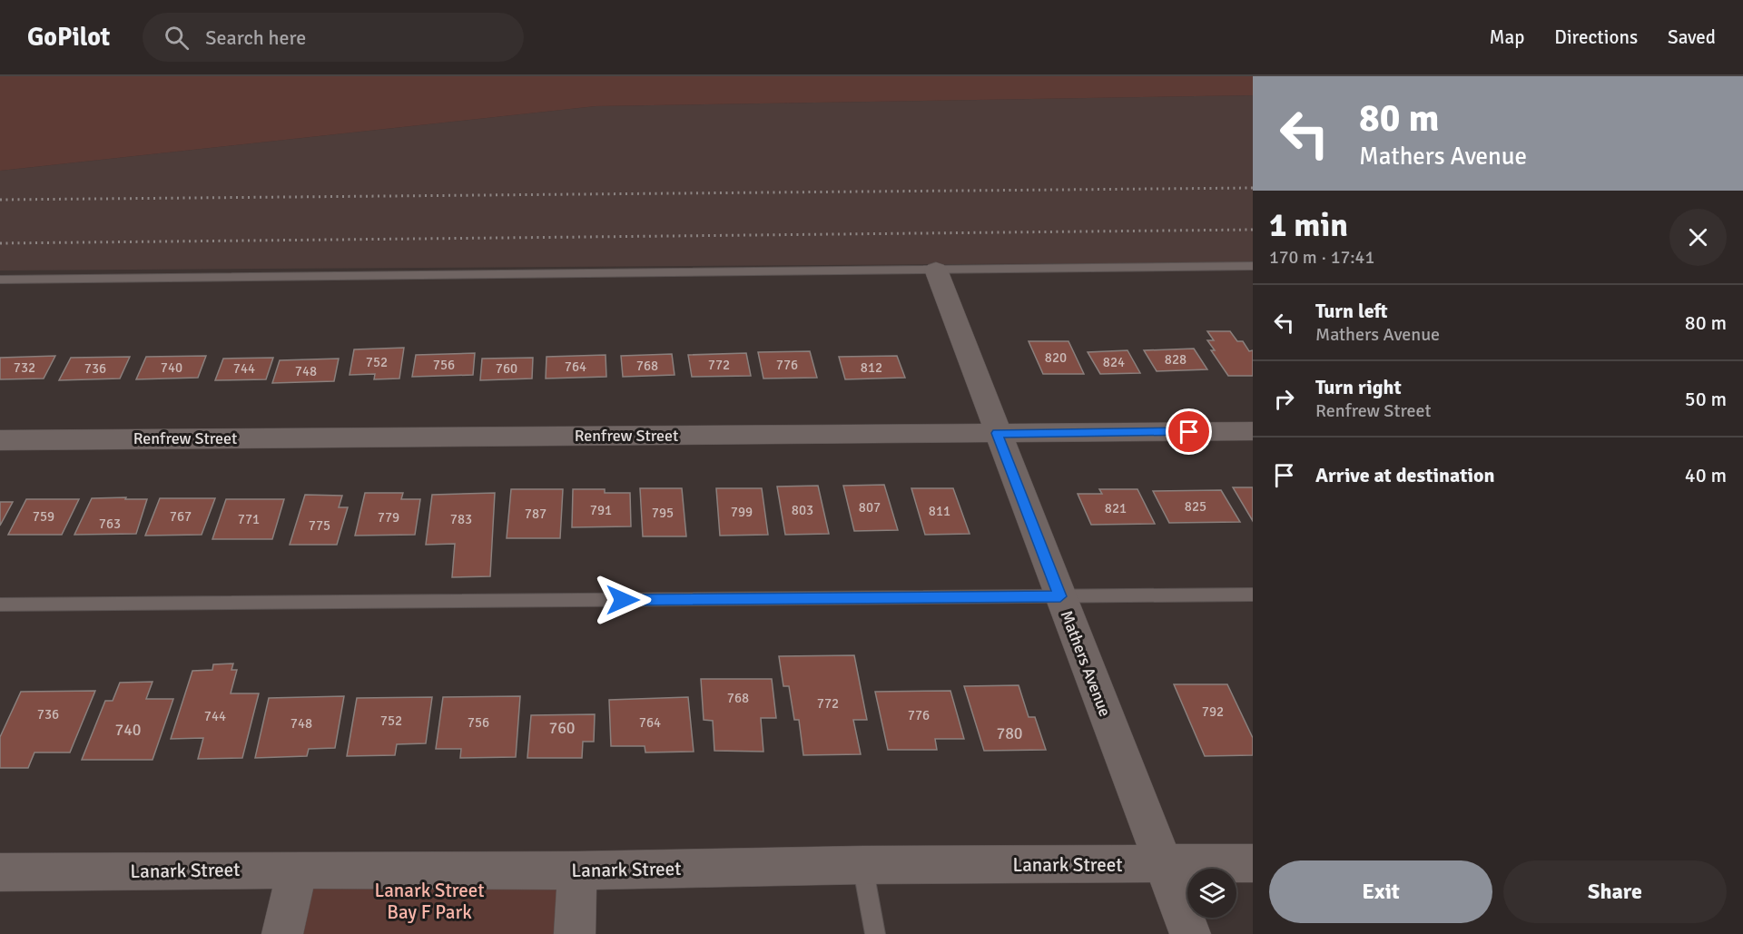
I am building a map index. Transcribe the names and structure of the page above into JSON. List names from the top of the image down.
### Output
{
  "streets": {
    "street": ["Renfrew Street", "Mathers Avenue", "Lanark Street"]
  },
  "crossings": [
    ["Renfrew Street", "Mathers Avenue"],
    ["Mathers Avenue", "Lanark Street"]
  ],
  "parks": ["Lanark Street Bay F Park"],
  "house_numbers": [
    "820",
    "828",
    "752",
    "824",
    "756",
    "772",
    "776",
    "768",
    "764",
    "732",
    "740",
    "812",
    "736",
    "744",
    "760",
    "748",
    "825",
    "807",
    "821",
    "791",
    "803",
    "811",
    "799",
    "795",
    "787",
    "759",
    "767",
    "779",
    "771",
    "783",
    "763",
    "775",
    "768",
    "772",
    "792",
    "736",
    "776",
    "744",
    "752",
    "756",
    "764",
    "748",
    "760",
    "740",
    "780"
  ],
  "page": {
    "header": "GoPilot",
    "search": "Search here",
    "nav": ["Map", "Directions", "Saved"],
    "turn": ["80 m", "Mathers Avenue"],
    "heading": ["1 min", "170 m · 17:41"],
    "list": [
      {
        "name": "Turn left",
        "note": "Mathers Avenue",
        "value": "80 m"
      },
      {
        "name": "Turn right",
        "note": "Renfrew Street",
        "value": "50 m"
      },
      {
        "name": "Arrive at destination",
        "value": "40 m"
      }
    ],
    "buttons": ["Exit", "Share"]
  }
}
